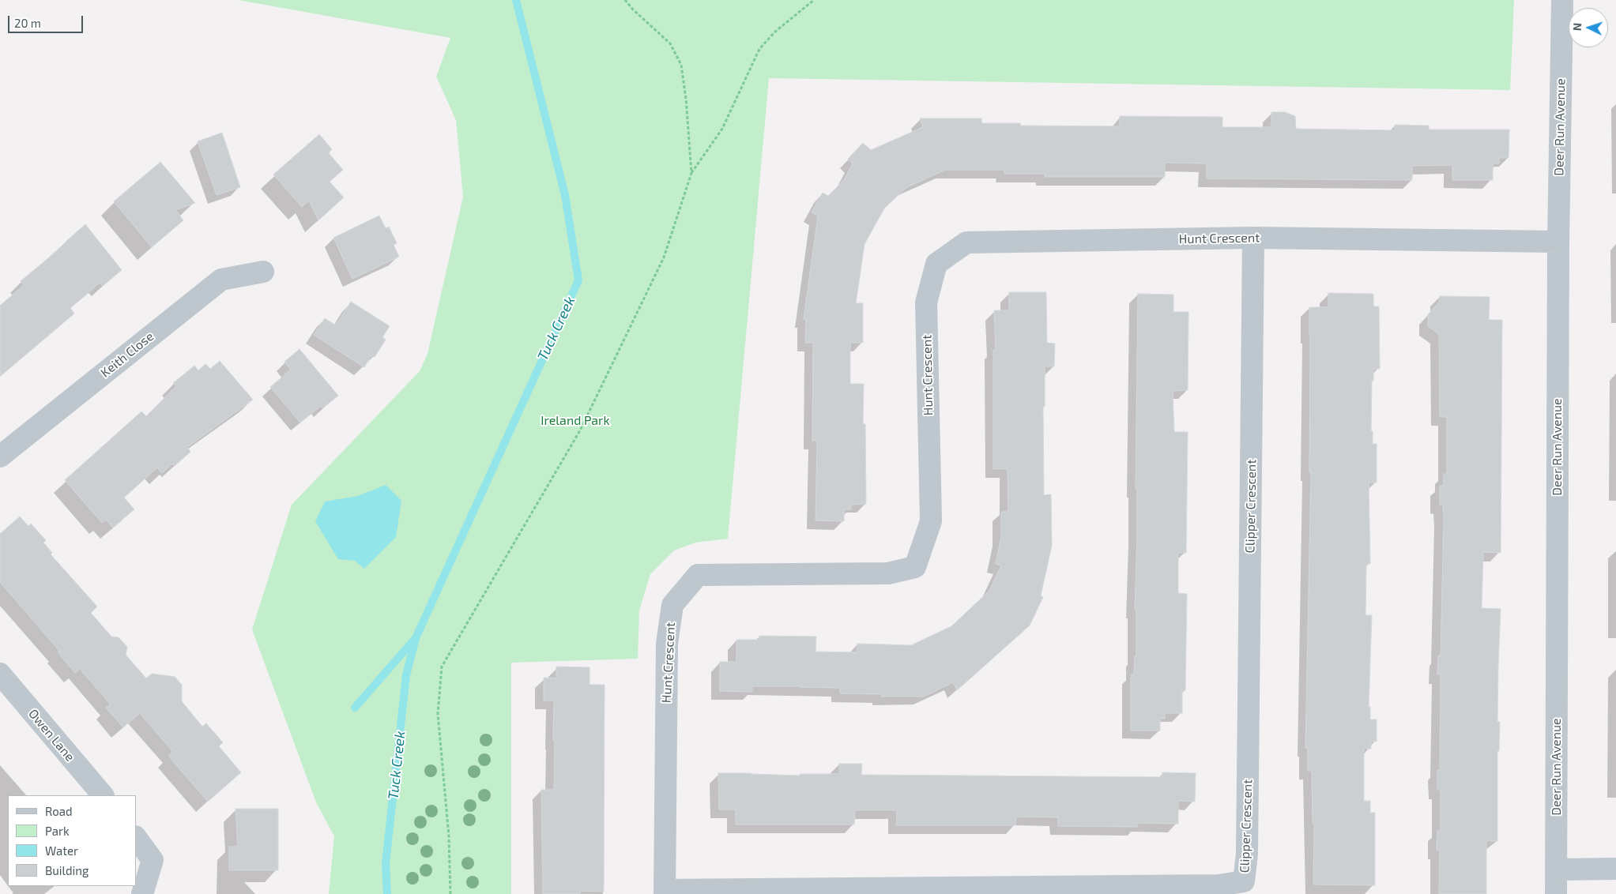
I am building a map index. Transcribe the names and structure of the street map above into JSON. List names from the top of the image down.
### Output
{
  "streets": {
    "street": [
      "Deer Run Avenue",
      "Hunt Crescent",
      "Keith Close",
      "Clipper Crescent",
      "Owen Lane"
    ]
  },
  "crossings": [
    ["Deer Run Avenue", "Hunt Crescent"],
    ["Hunt Crescent", "Clipper Crescent"]
  ],
  "water": ["Tuck Creek"],
  "parks": ["Ireland Park"],
  "legend": [
    "Road",
    "Park",
    "Water",
    "Building"
  ],
  "scale_bar": "20 m",
  "north": "left"
}
